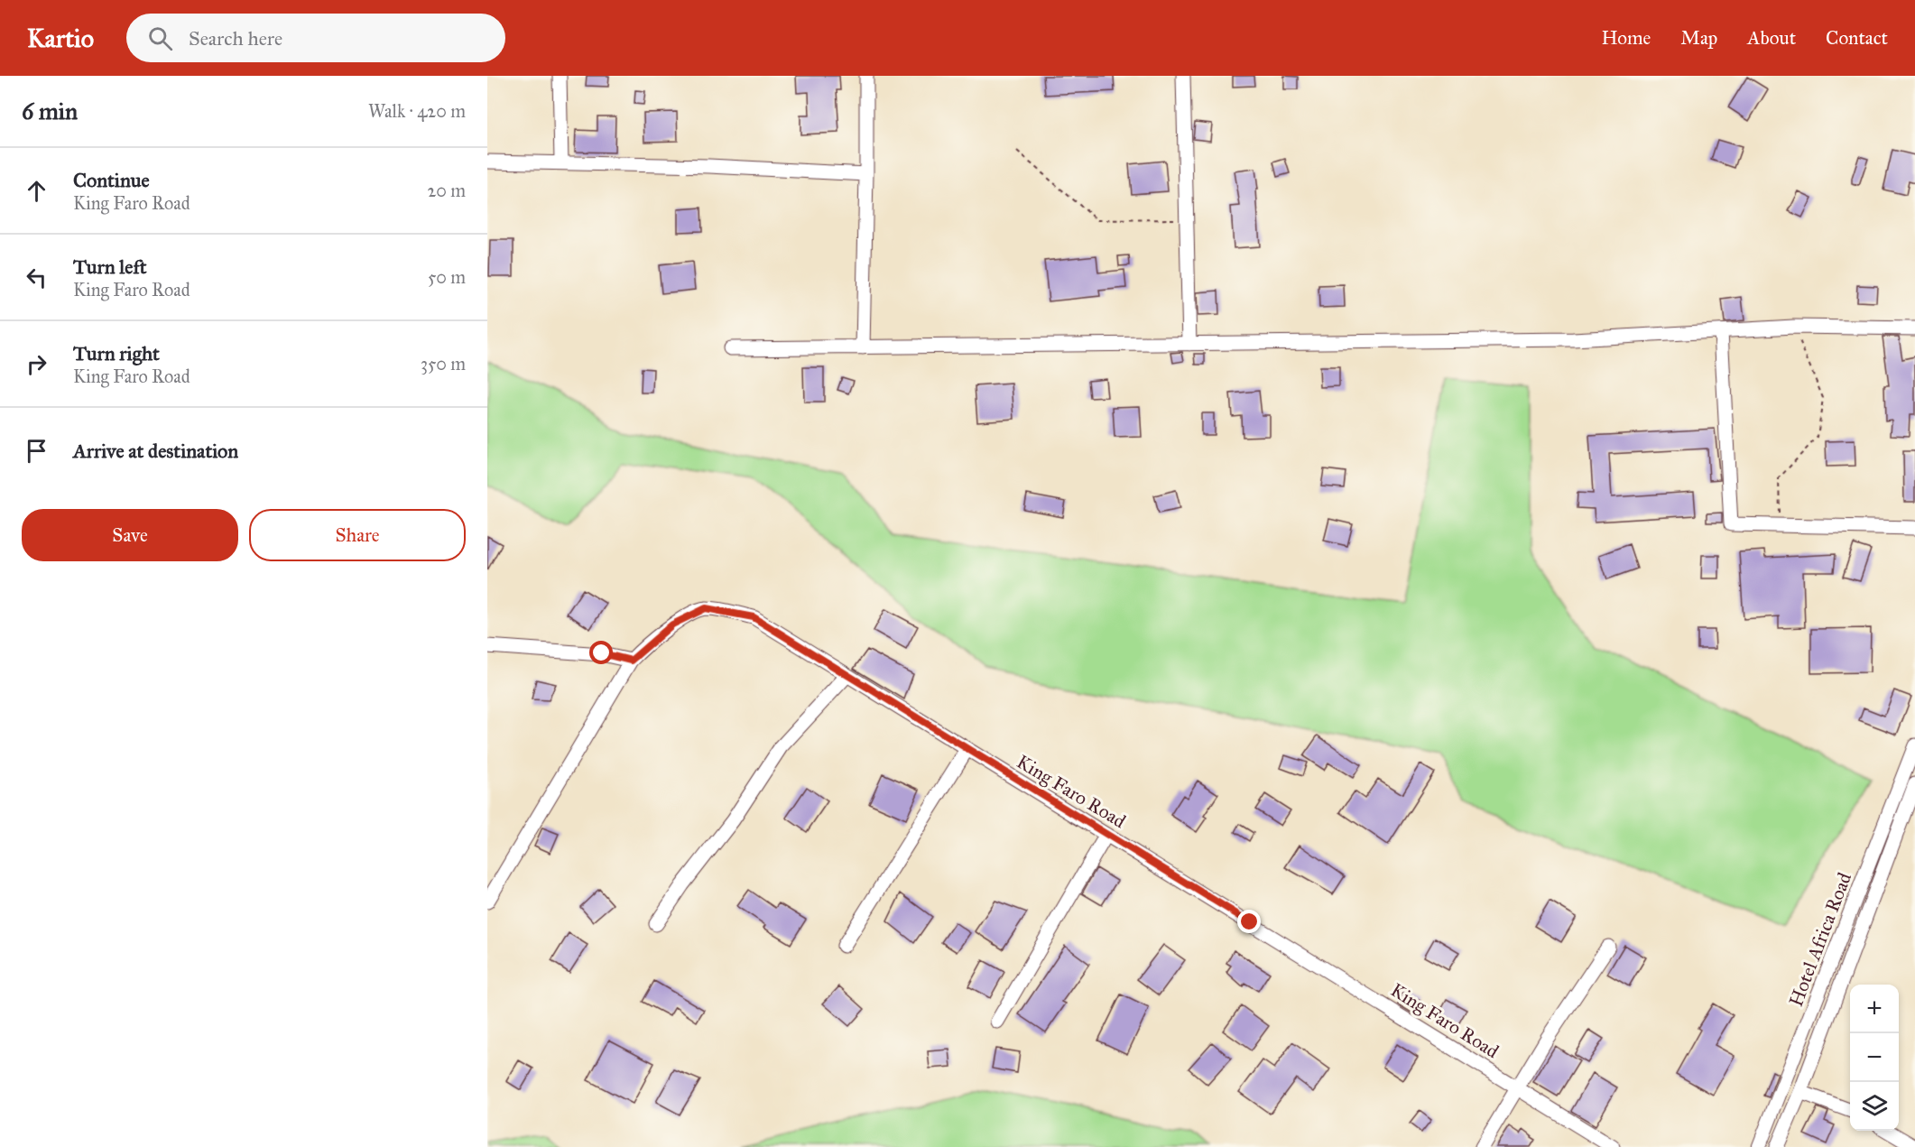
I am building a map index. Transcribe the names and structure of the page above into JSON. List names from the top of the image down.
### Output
{
  "streets": {
    "street": ["King Faro Road", "Hotel Africa Road"]
  },
  "page": {
    "header": "Kartio",
    "search": "Search here",
    "nav": [
      "Home",
      "Map",
      "About",
      "Contact"
    ],
    "heading": ["6 min", "Walk · 420 m"],
    "list": [
      ["Continue", "King Faro Road", "20 m"],
      ["Turn left", "King Faro Road", "50 m"],
      ["Turn right", "King Faro Road", "350 m"],
      "Arrive at destination"
    ],
    "buttons": ["Save", "Share"],
    "map_buttons": ["+", "−"]
  }
}
